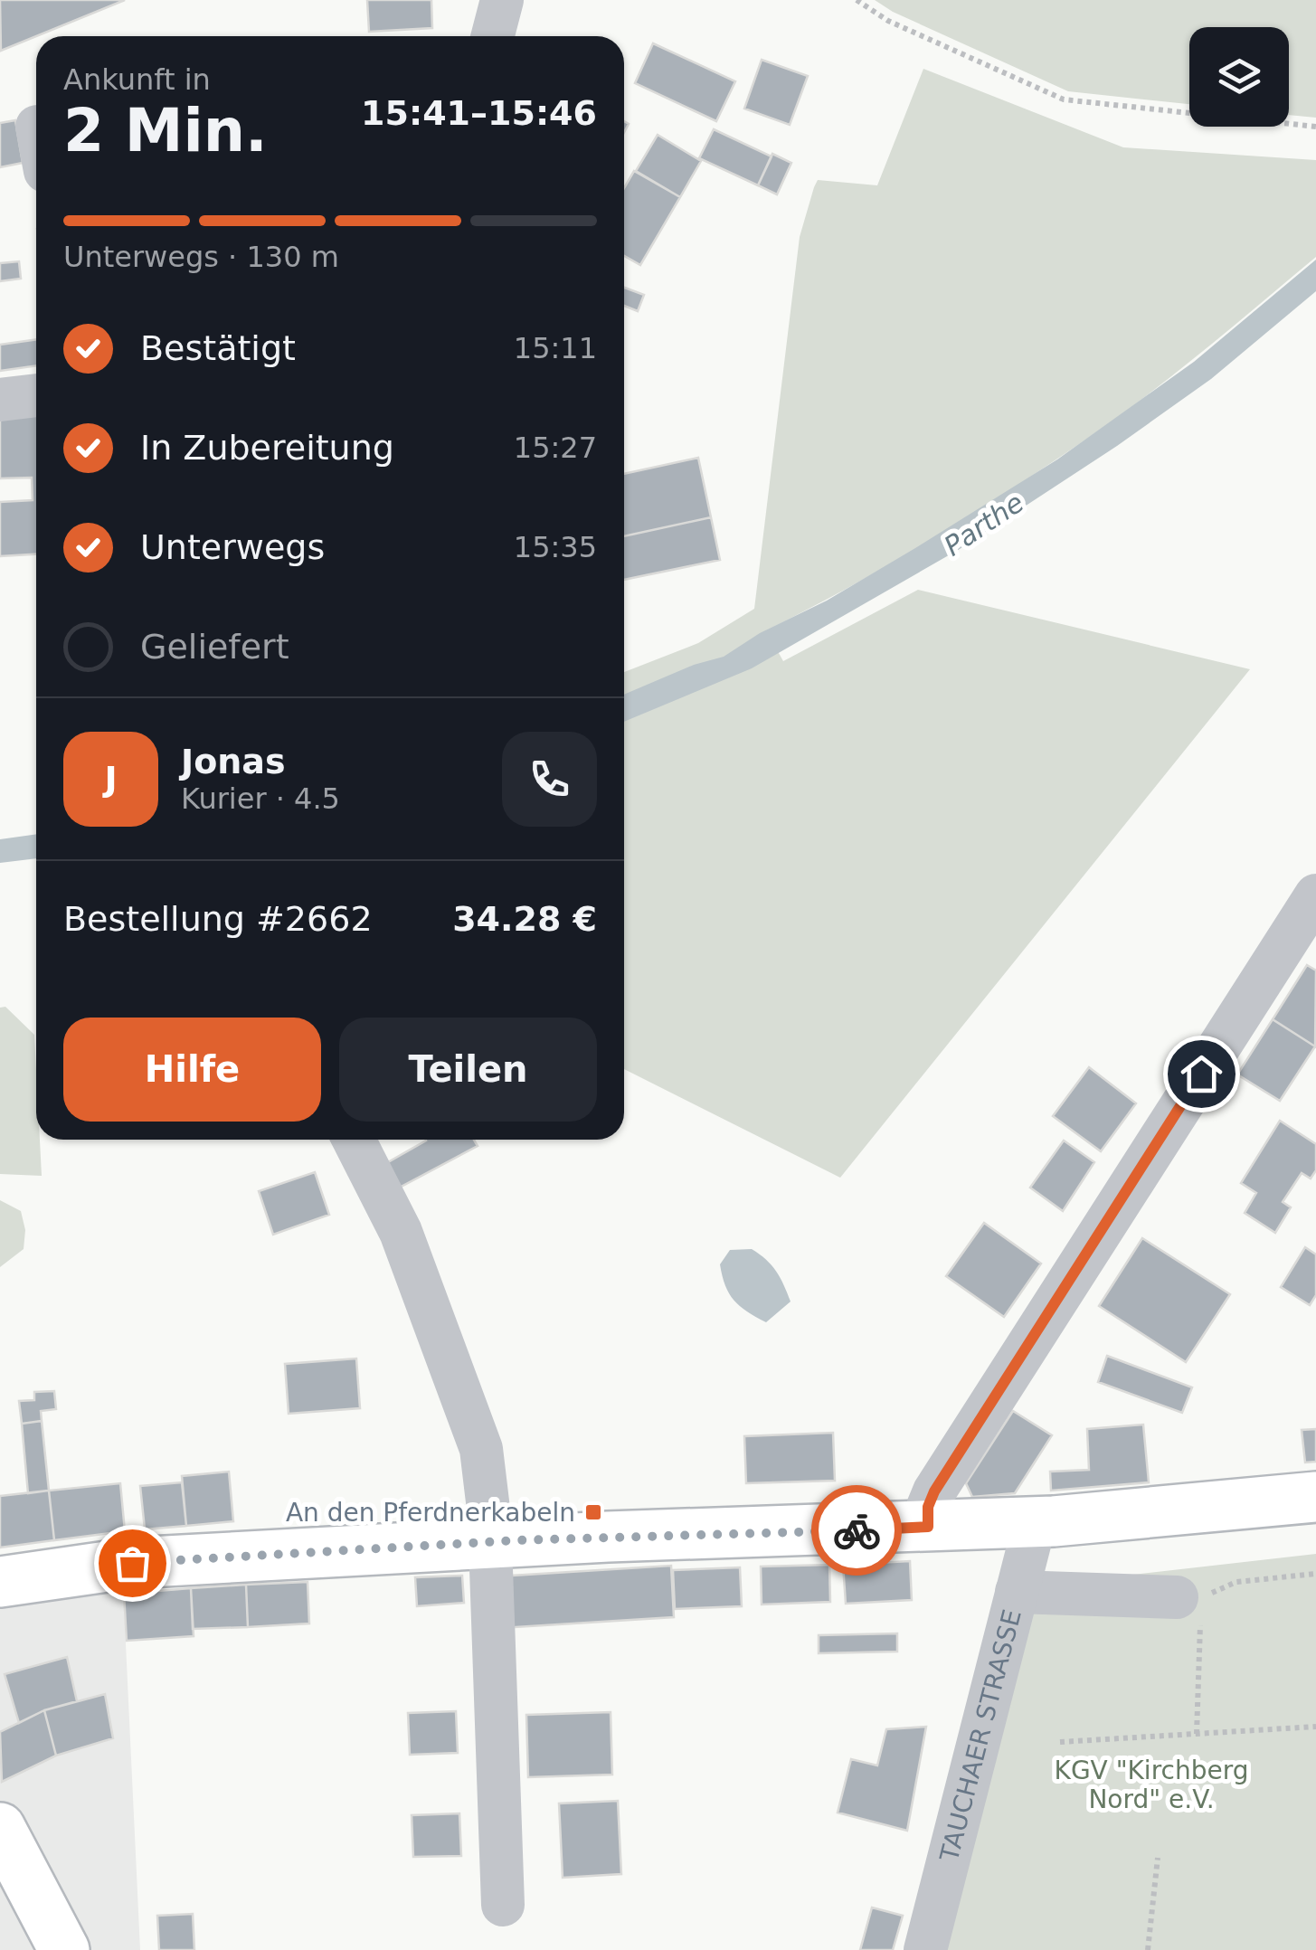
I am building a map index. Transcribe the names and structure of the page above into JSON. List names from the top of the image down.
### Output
{
  "streets": {
    "street": ["TAUCHAER STRASSE"]
  },
  "water": ["Parthe"],
  "parks": ["KGV \"Kirchberg Nord\" e.V."],
  "places": {
    "transit": ["An den Pferdnerkabeln"]
  },
  "page": {
    "heading": ["2 Min.", "Ankunft in", "15:41–15:46"],
    "panel": [
      "Jonas",
      "Kurier · 4.5",
      "Bestellung #2662",
      "34.28 €"
    ],
    "bar": "Unterwegs · 130 m",
    "list": [
      ["Bestätigt", "15:11"],
      ["In Zubereitung", "15:27"],
      ["Unterwegs", "15:35"],
      "Geliefert"
    ],
    "round": "J",
    "buttons": ["Hilfe", "Teilen"]
  }
}
